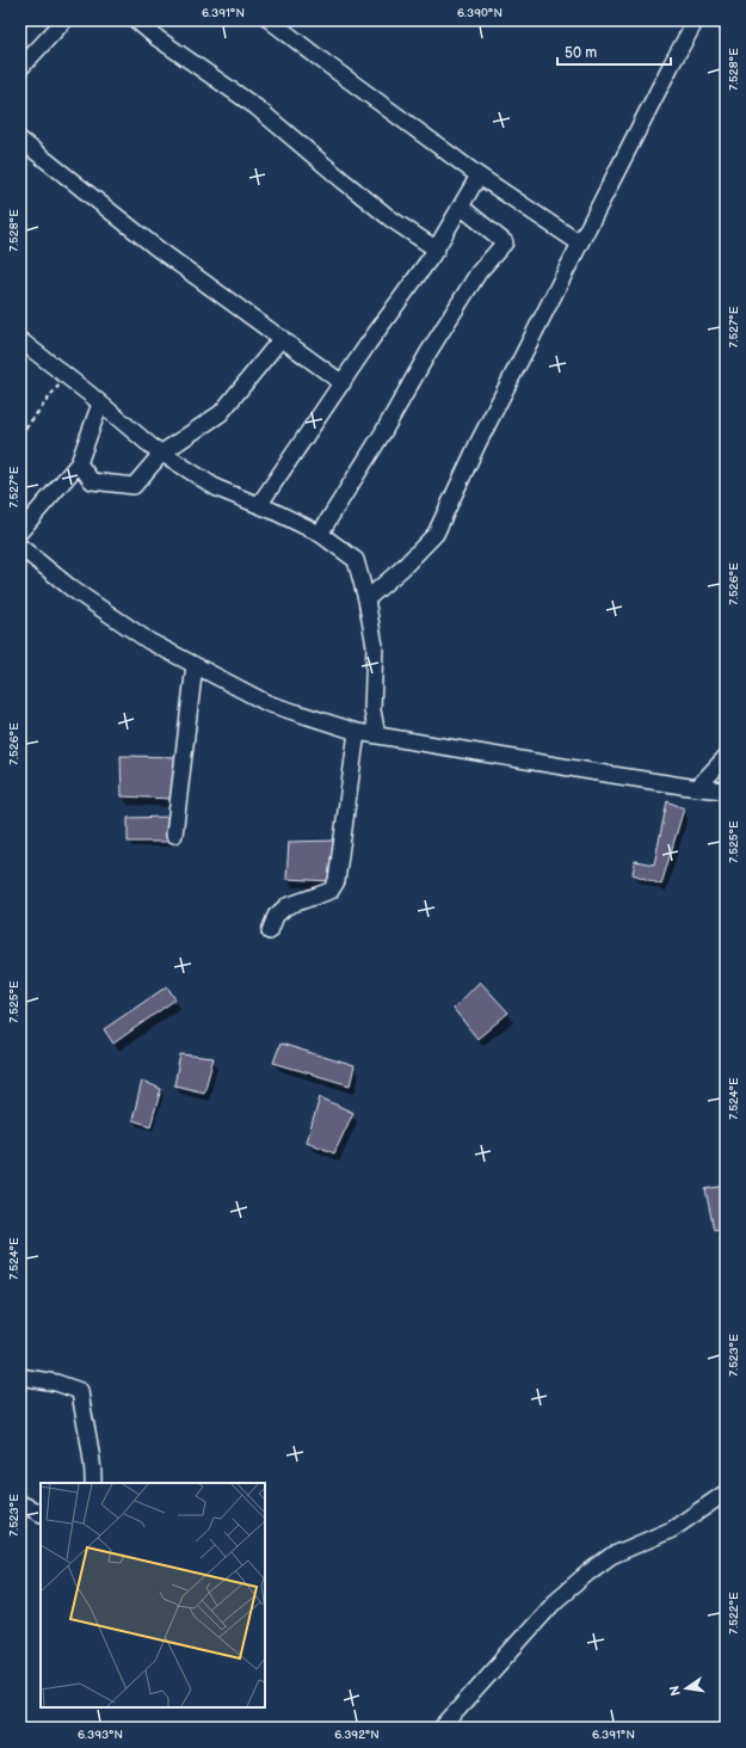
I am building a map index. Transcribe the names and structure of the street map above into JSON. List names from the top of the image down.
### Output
{
  "scale_bar": "50 m",
  "north": "left",
  "coordinates": [
    "6.391°N",
    "6.390°N",
    "7.528°E",
    "7.527°E",
    "7.526°E",
    "7.525°E",
    "7.524°E",
    "7.523°E",
    "7.522°E",
    "6.393°N",
    "6.392°N"
  ]
}
